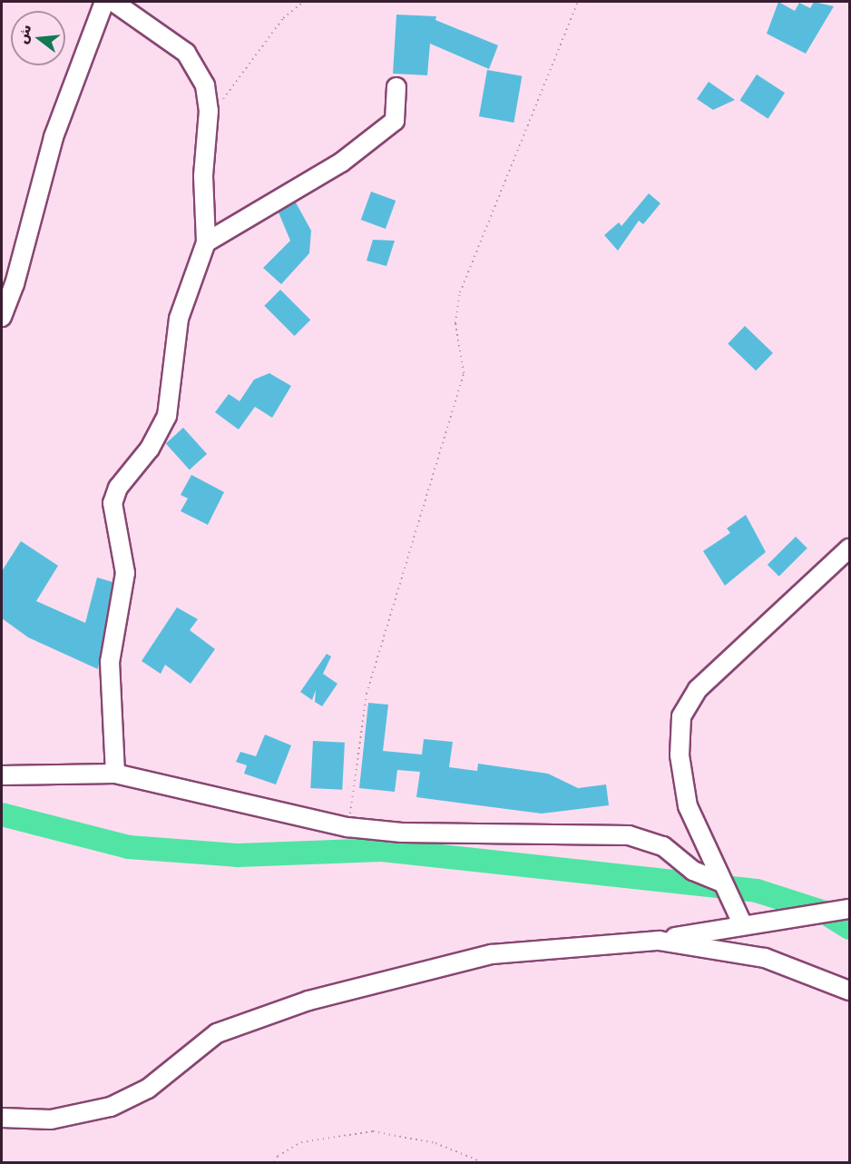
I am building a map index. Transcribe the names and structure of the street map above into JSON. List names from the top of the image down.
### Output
{
  "north": "left"
}
